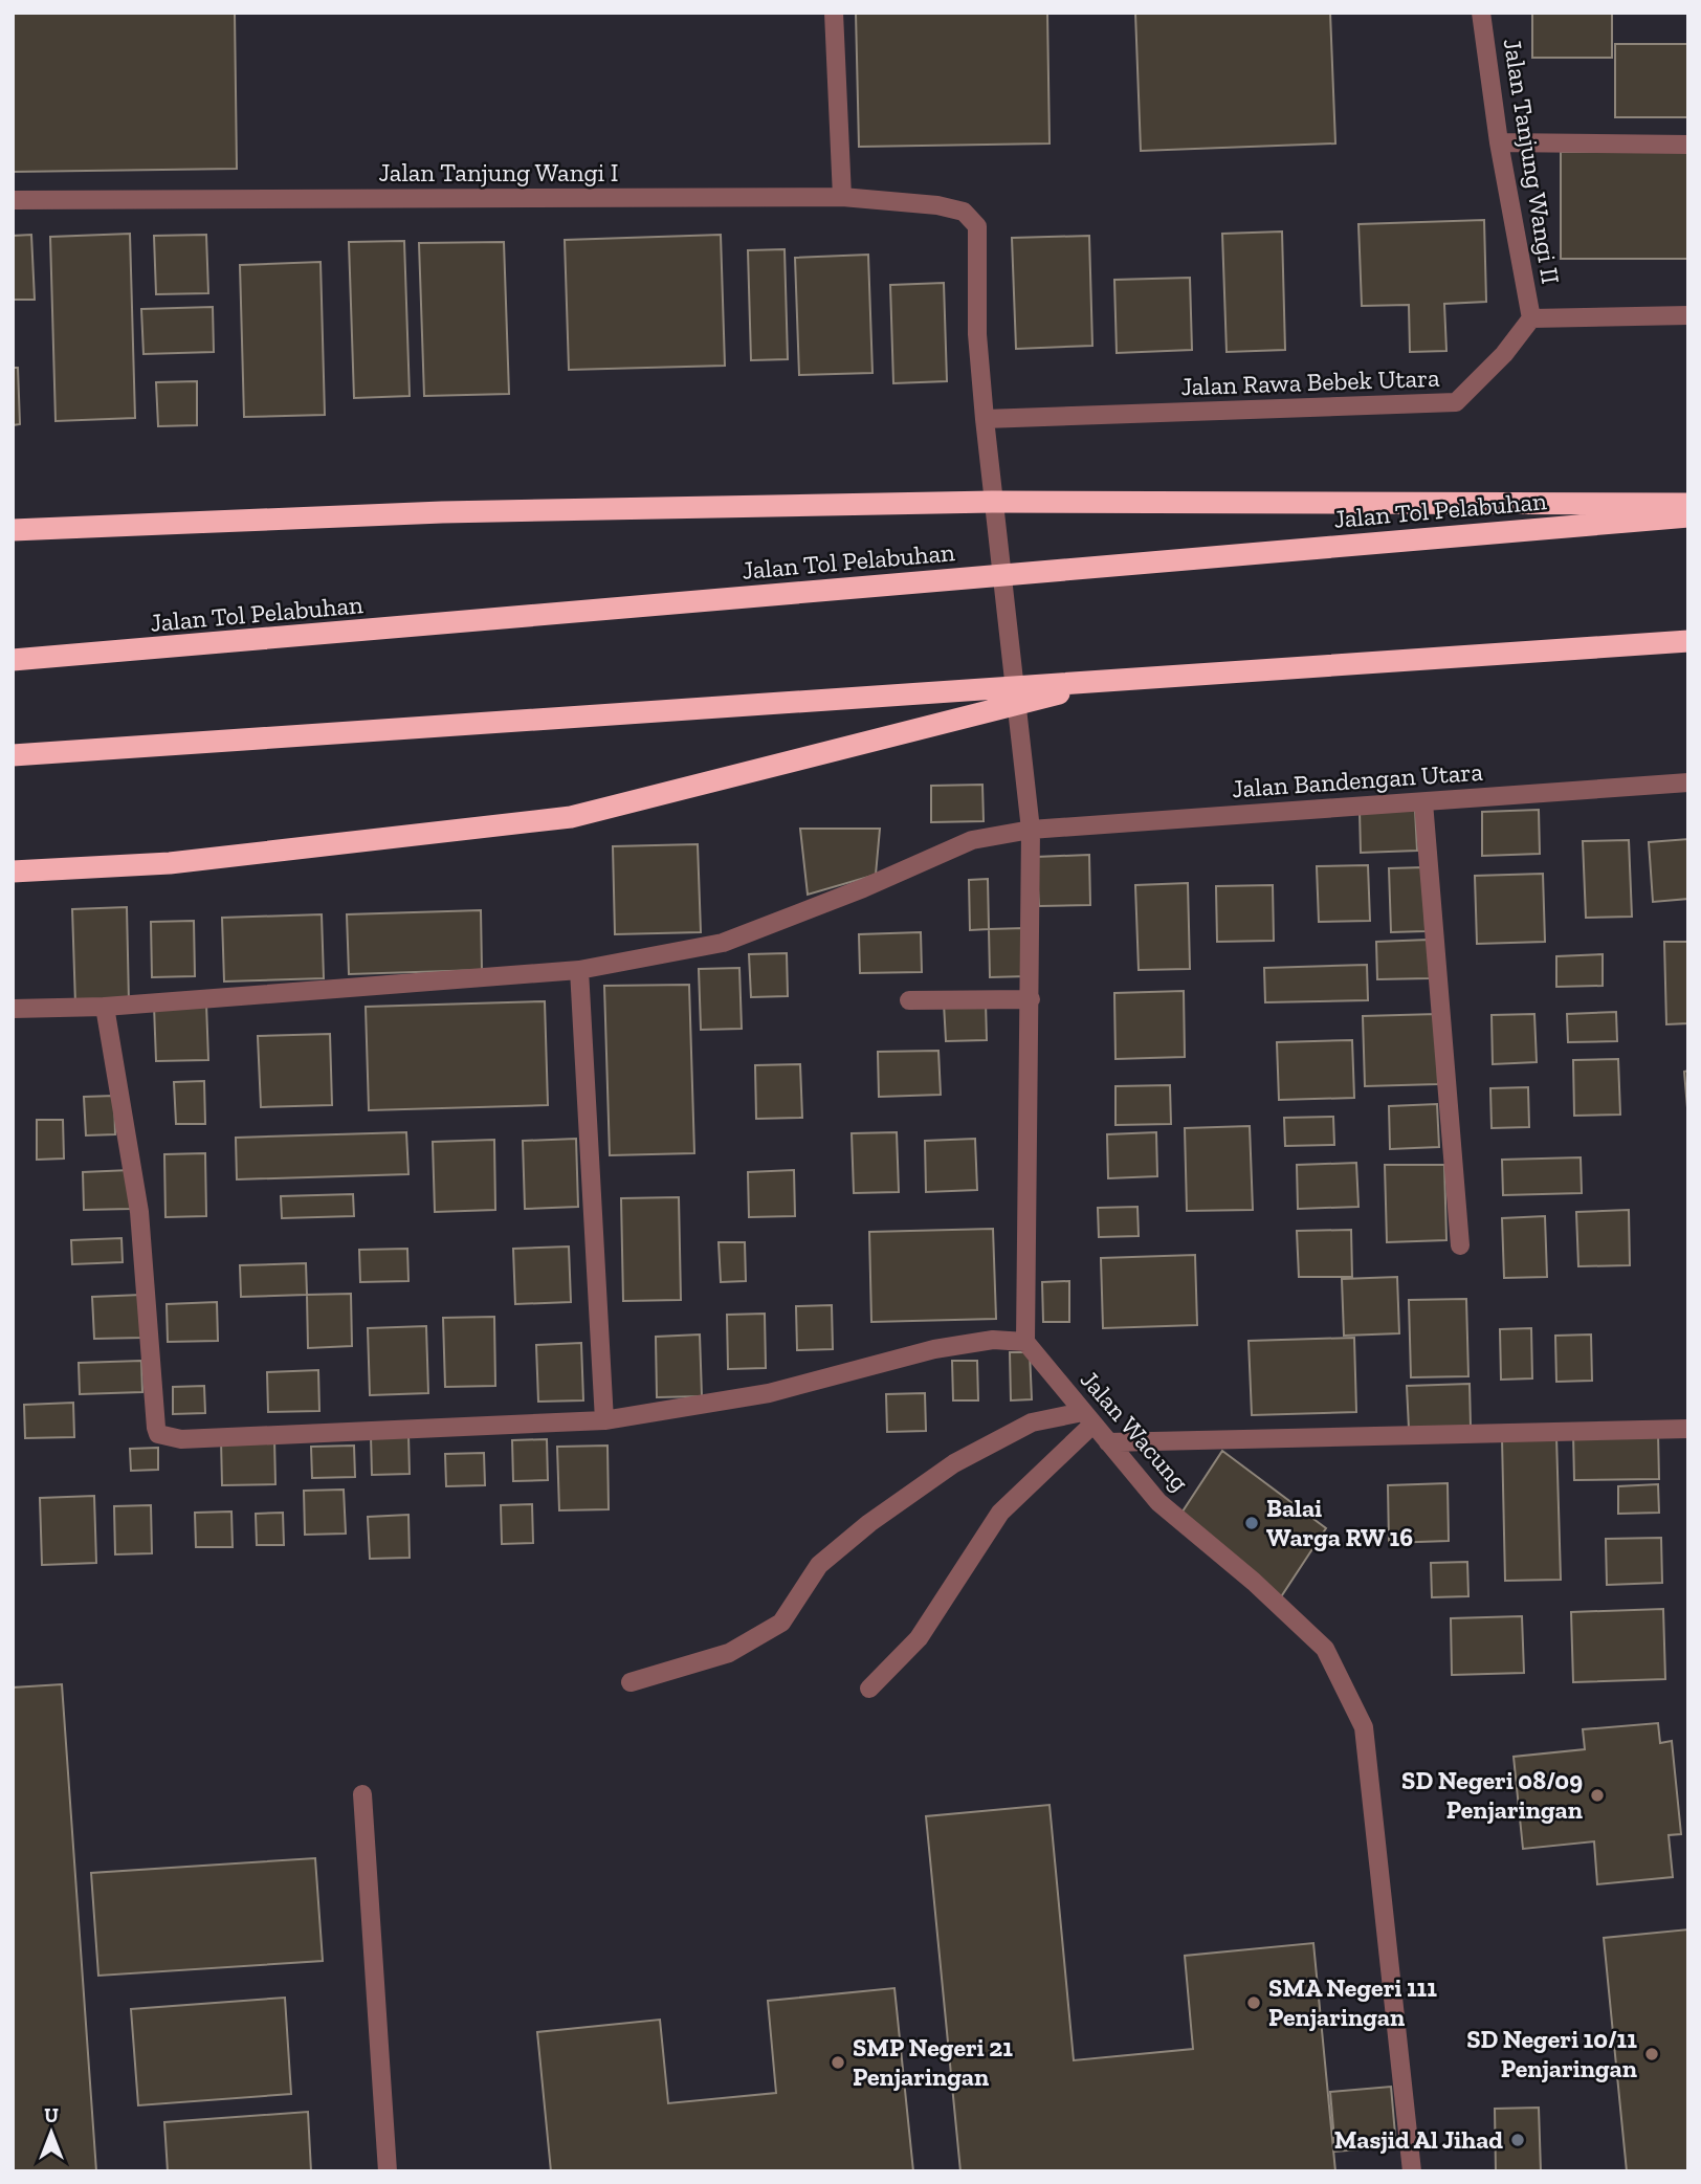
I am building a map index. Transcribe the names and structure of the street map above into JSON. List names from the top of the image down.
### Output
{
  "streets": {
    "highway": ["Jalan Tol Pelabuhan"],
    "street": [
      "Jalan Tanjung Wangi II",
      "Jalan Tanjung Wangi I",
      "Jalan Rawa Bebek Utara",
      "Jalan Bandengan Utara",
      "Jalan Wacung"
    ]
  },
  "crossings": [
    ["Jalan Tanjung Wangi II", "Jalan Rawa Bebek Utara"],
    ["Jalan Tanjung Wangi I", "Jalan Rawa Bebek Utara"]
  ],
  "places": [
    "Balai Warga RW 16",
    "SD Negeri 08/09 Penjaringan",
    "SMA Negeri 111 Penjaringan",
    "SD Negeri 10/11 Penjaringan",
    "SMP Negeri 21 Penjaringan",
    "Masjid Al Jihad"
  ],
  "north": "top"
}
